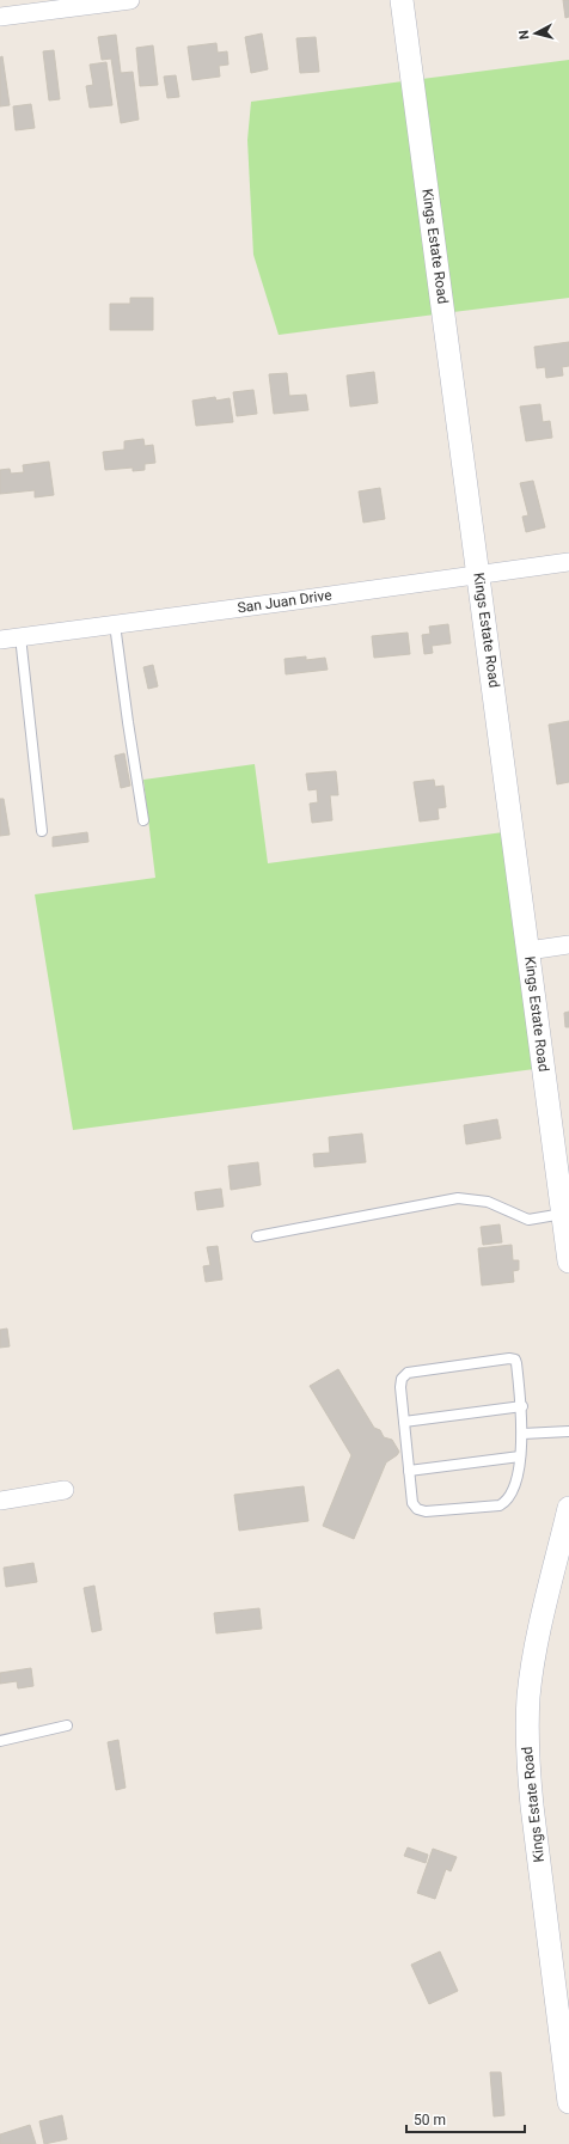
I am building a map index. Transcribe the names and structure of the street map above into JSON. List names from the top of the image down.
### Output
{
  "streets": {
    "street": ["Kings Estate Road", "San Juan Drive"]
  },
  "crossings": [
    ["Kings Estate Road", "San Juan Drive"]
  ],
  "scale_bar": "50 m",
  "north": "left"
}
